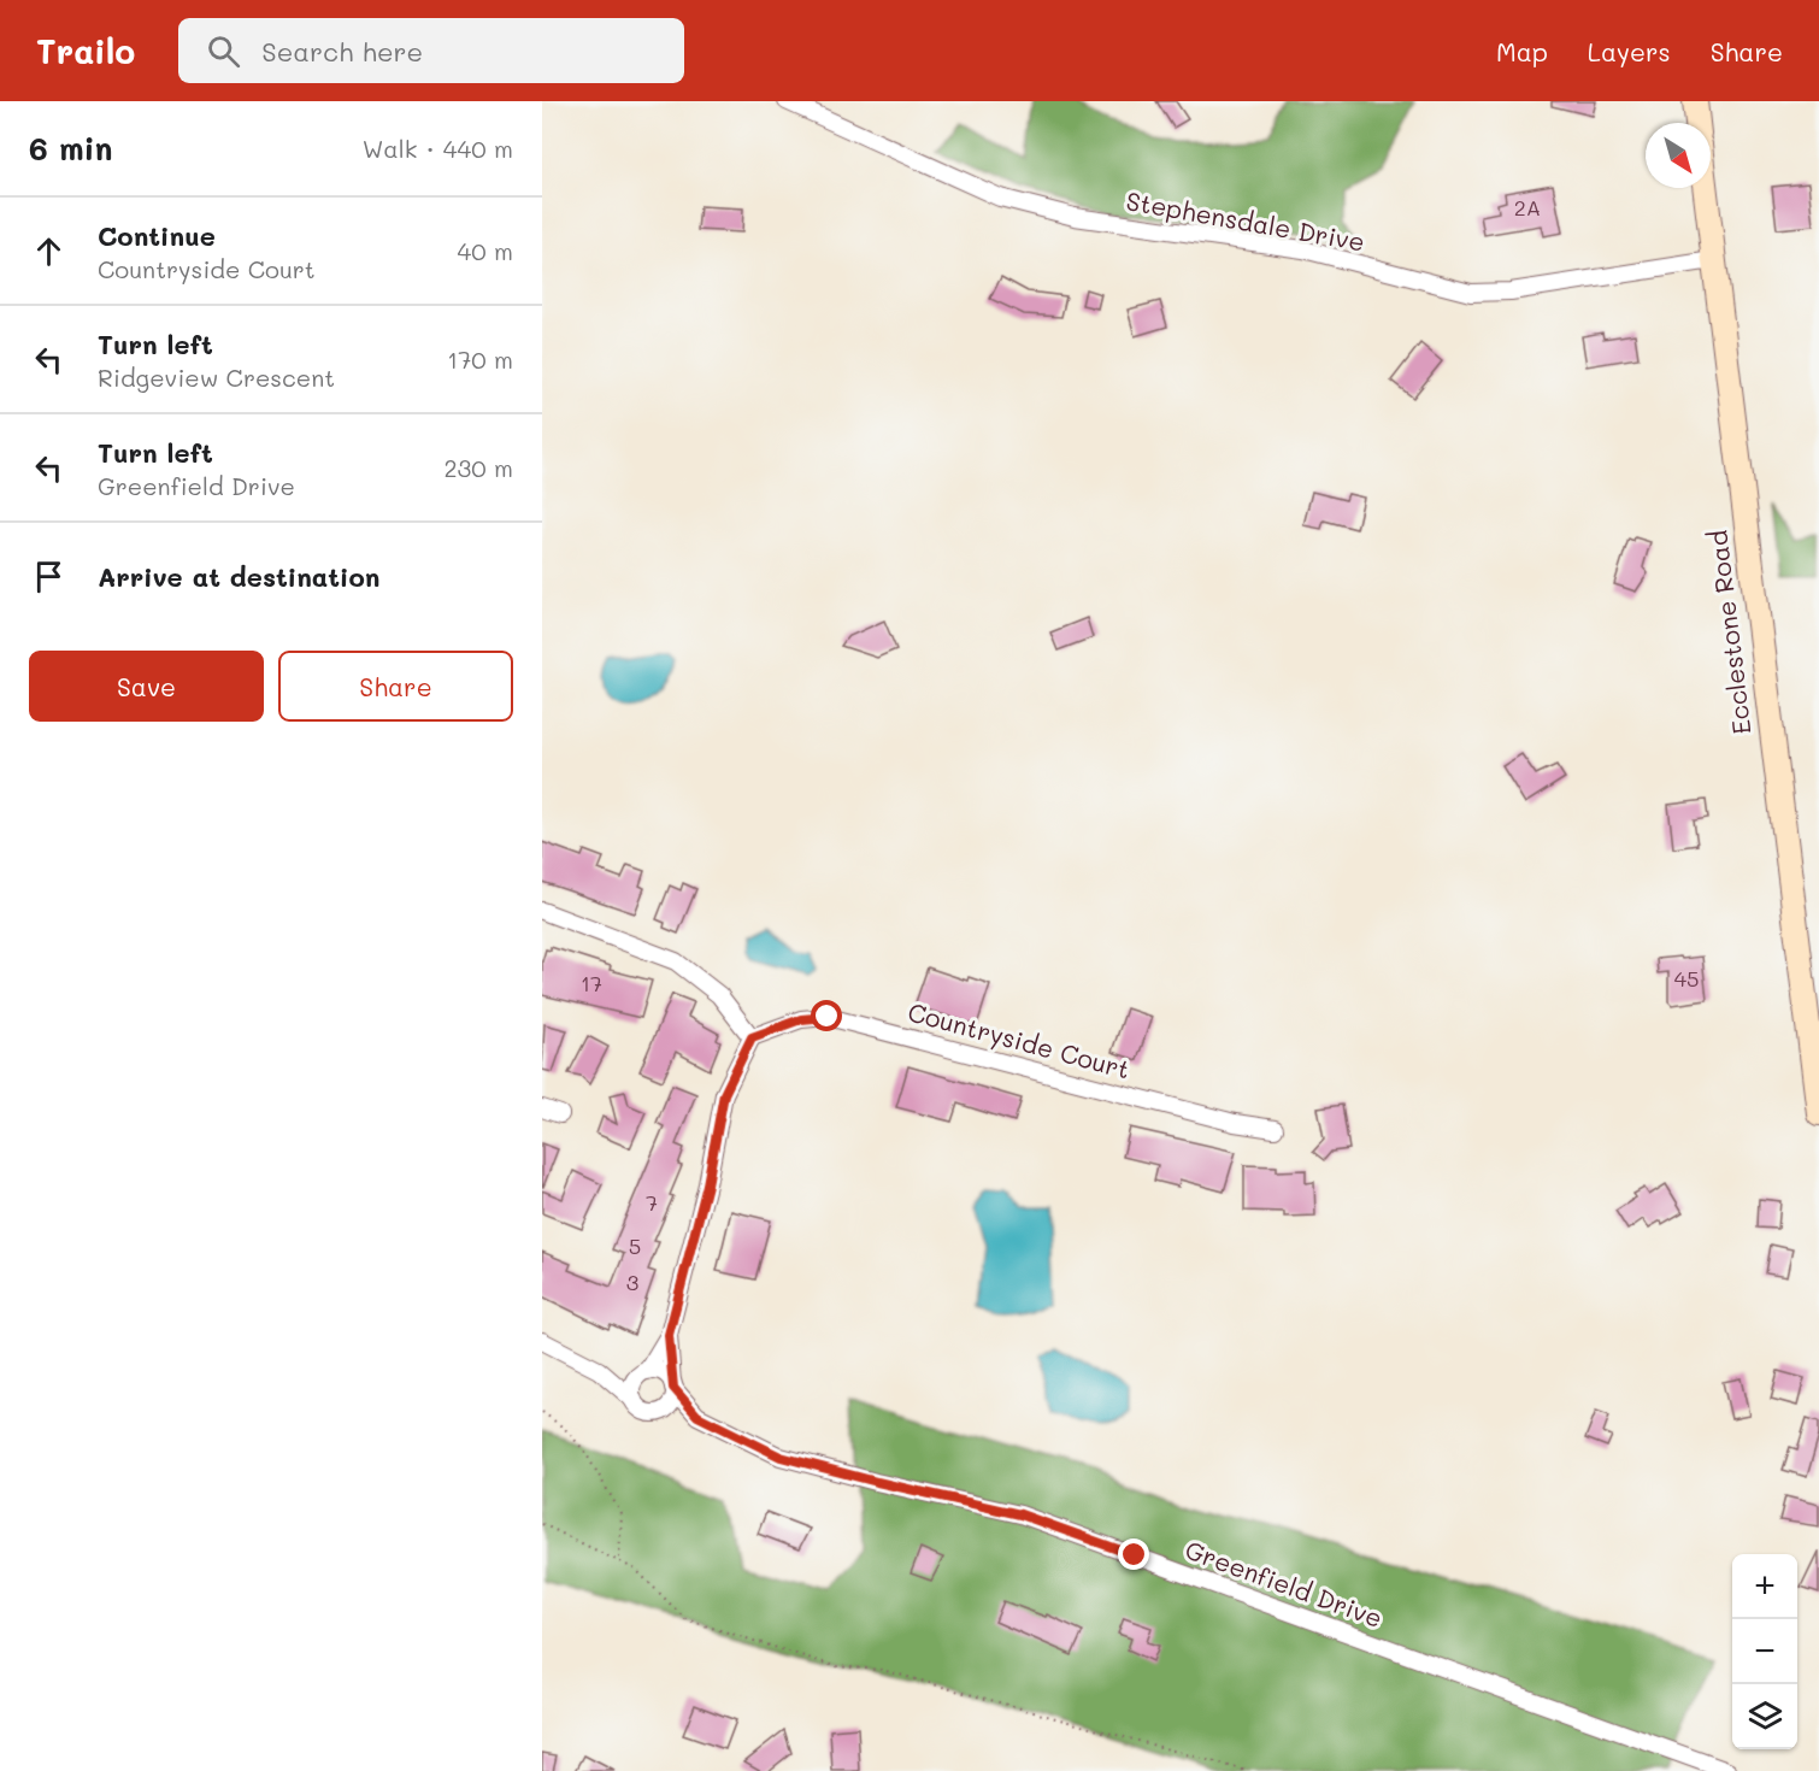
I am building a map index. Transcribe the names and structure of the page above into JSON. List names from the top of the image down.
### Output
{
  "streets": {
    "main road": ["Ecclestone Road"],
    "street": ["Stephensdale Drive", "Countryside Court", "Greenfield Drive"]
  },
  "crossings": [
    ["Stephensdale Drive", "Ecclestone Road"]
  ],
  "house_numbers": [
    "2A",
    "45",
    "17",
    "7",
    "5",
    "3"
  ],
  "north": "bottom right",
  "page": {
    "header": "Trailo",
    "search": "Search here",
    "nav": ["Map", "Layers", "Share"],
    "heading": ["6 min", "Walk · 440 m"],
    "list": [
      ["Continue", "Countryside Court", "40 m"],
      ["Turn left", "Ridgeview Crescent", "170 m"],
      ["Turn left", "Greenfield Drive", "230 m"],
      "Arrive at destination"
    ],
    "buttons": ["Save", "Share"],
    "map_buttons": ["+", "−"]
  }
}
